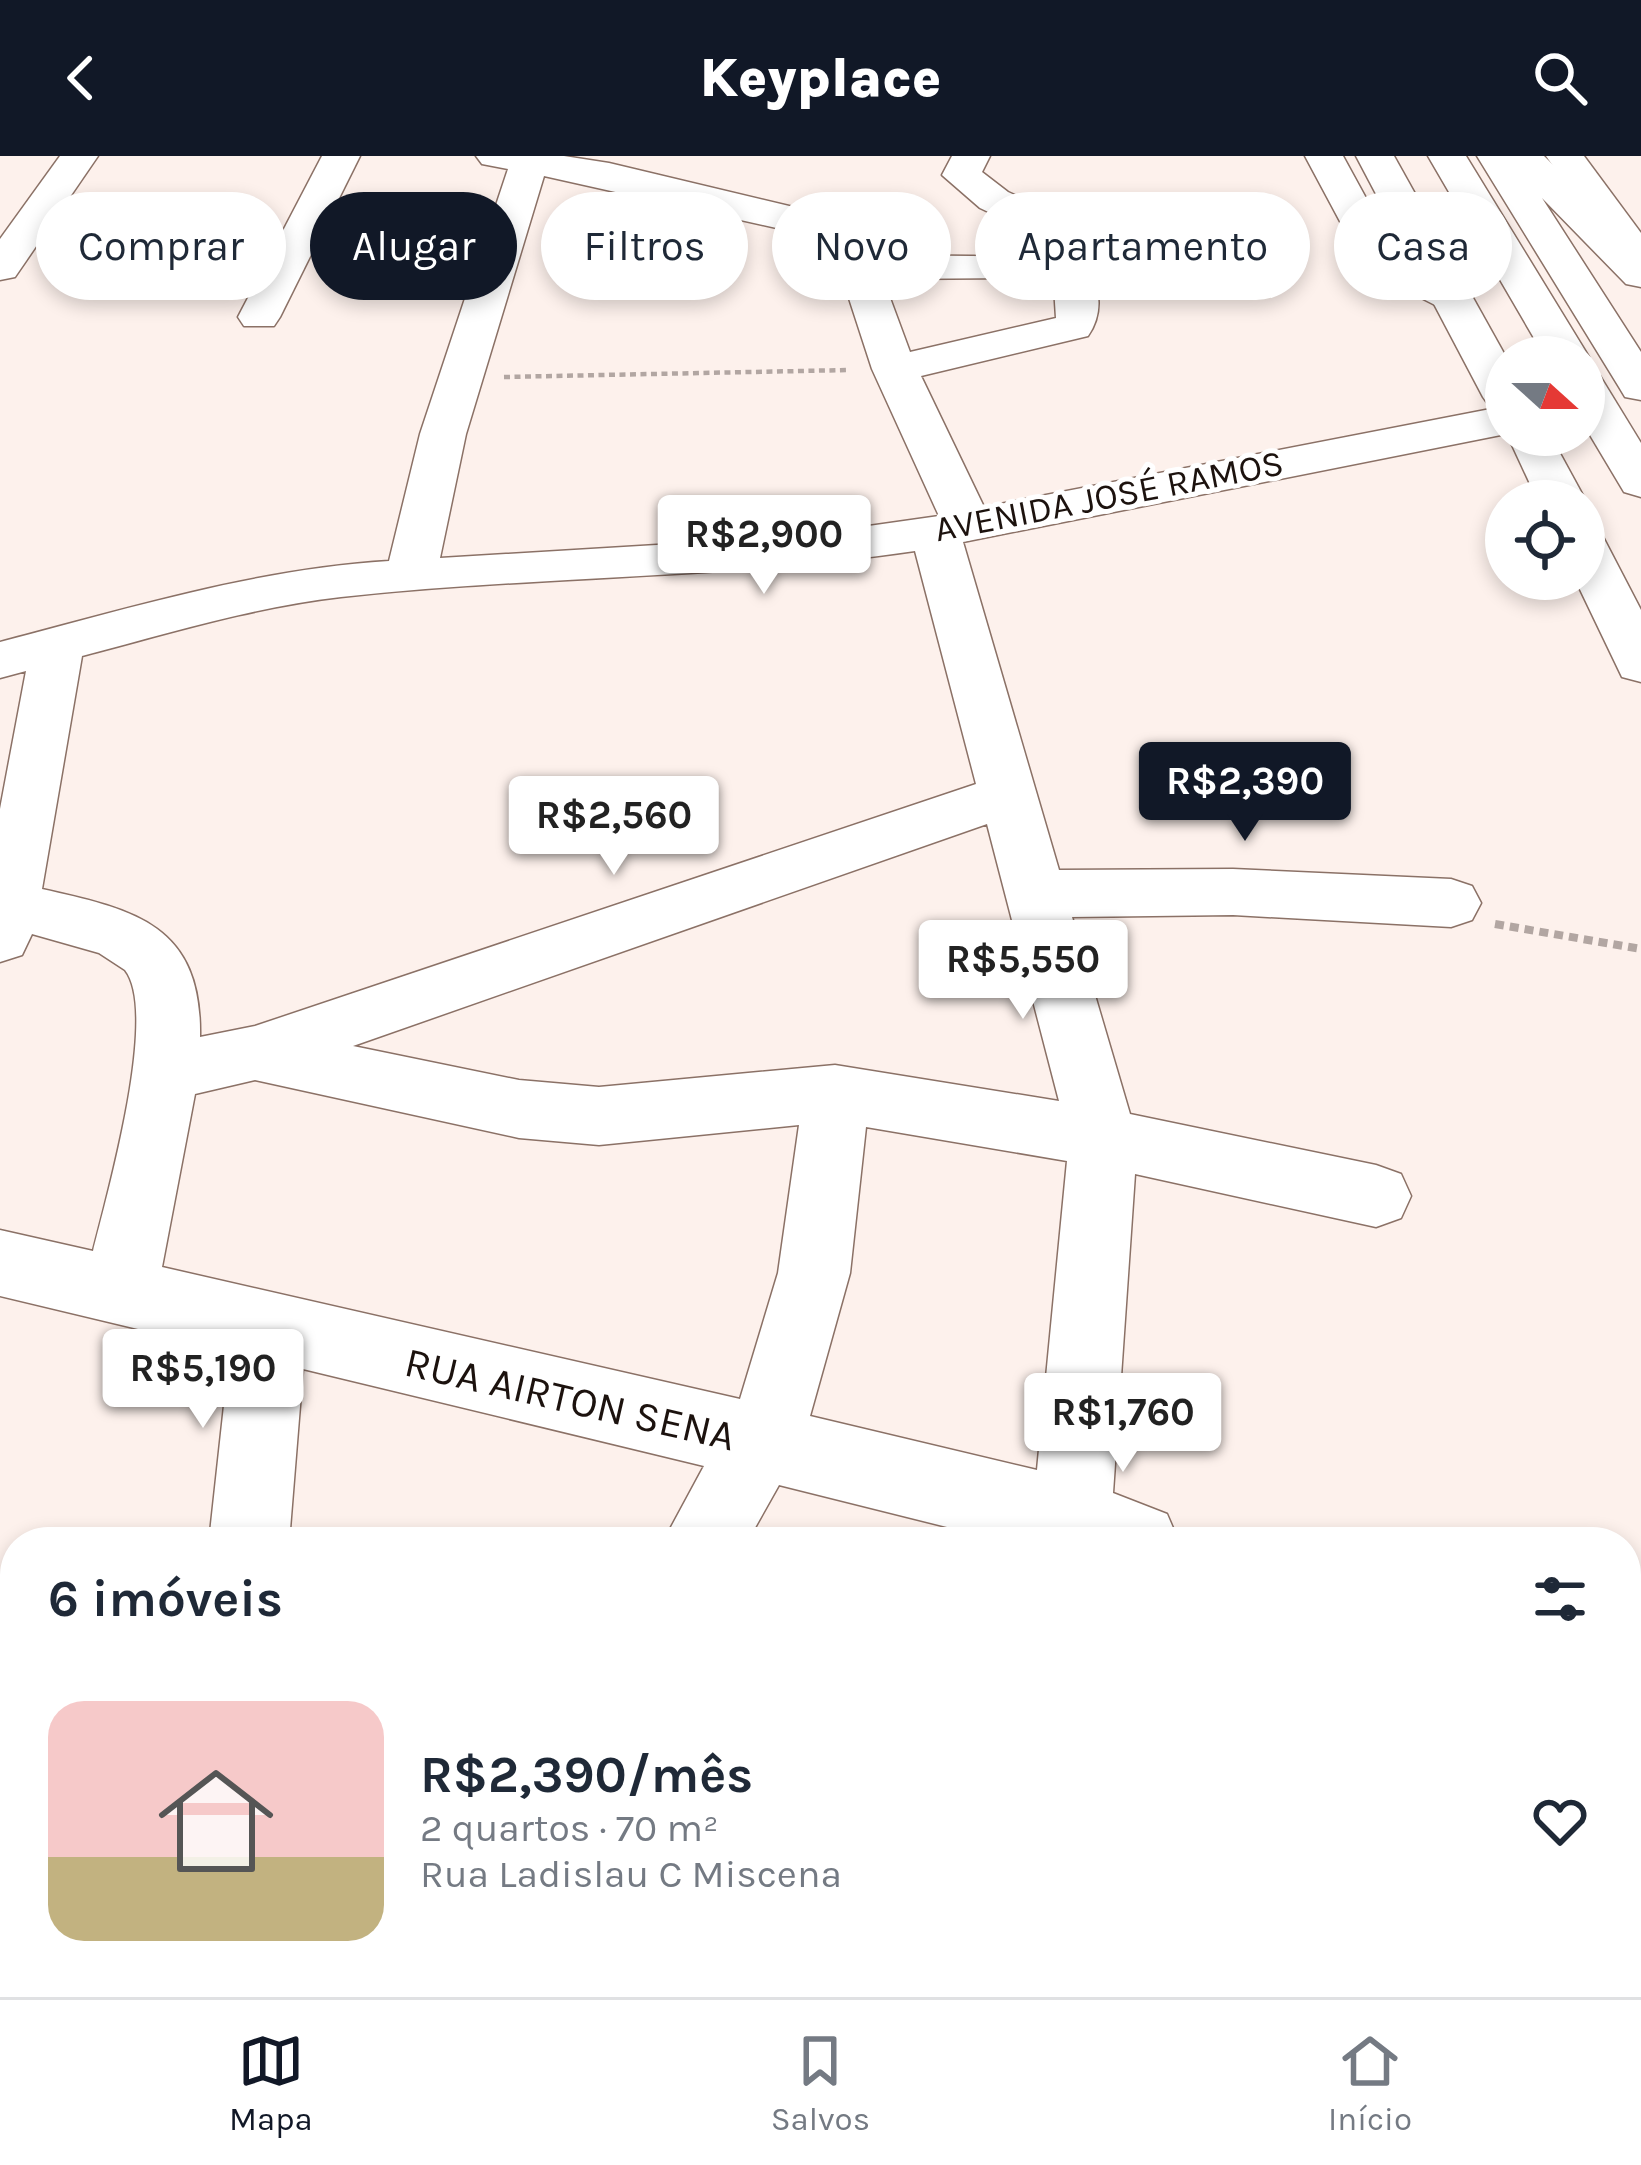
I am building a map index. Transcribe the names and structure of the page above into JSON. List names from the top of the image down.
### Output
{
  "streets": {
    "main road": ["AVENIDA JOSÉ RAMOS", "RUA AIRTON SENA"]
  },
  "north": "right",
  "page": {
    "header": "Keyplace",
    "chip": [
      "Comprar",
      "Alugar",
      "Filtros",
      "Novo",
      "Apartamento",
      "Casa"
    ],
    "price": [
      "R$2,900",
      "R$2,390",
      "R$2,560",
      "R$5,550",
      "R$5,190",
      "R$1,760"
    ],
    "heading": "6 imóveis",
    "list": [
      {
        "name": "R$2,390/mês",
        "note": "2 quartos · 70 m² · Rua Ladislau C Miscena"
      }
    ],
    "tabs": ["Mapa", "Salvos", "Início"]
  }
}
